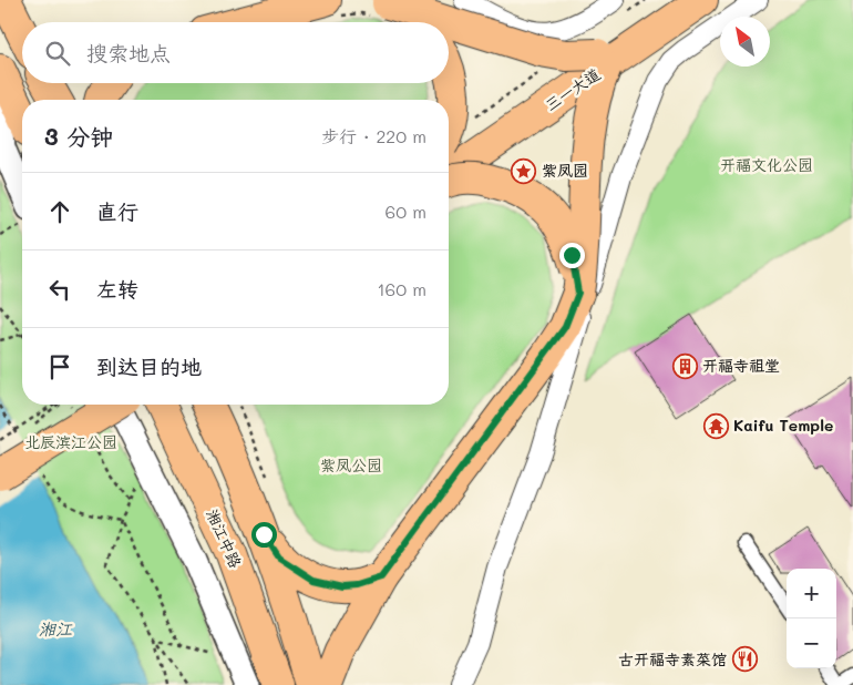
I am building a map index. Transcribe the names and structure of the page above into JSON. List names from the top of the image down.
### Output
{
  "streets": {
    "main road": ["三一大道", "湘江中路"]
  },
  "water": ["湘江"],
  "parks": ["开福文化公园", "北辰滨江公园", "紫凤公园"],
  "places": {
    "place": ["紫凤园"],
    "building": ["开福寺祖堂"],
    "temple": ["Kaifu Temple"],
    "restaurant": ["古开福寺素菜馆"]
  },
  "north": "top left",
  "page": {
    "search": "搜索地点",
    "heading": ["3 分钟", "步行 · 220 m"],
    "list": [
      ["直行", "60 m"],
      ["左转", "160 m"],
      "到达目的地"
    ],
    "map_buttons": ["+", "−"]
  }
}
